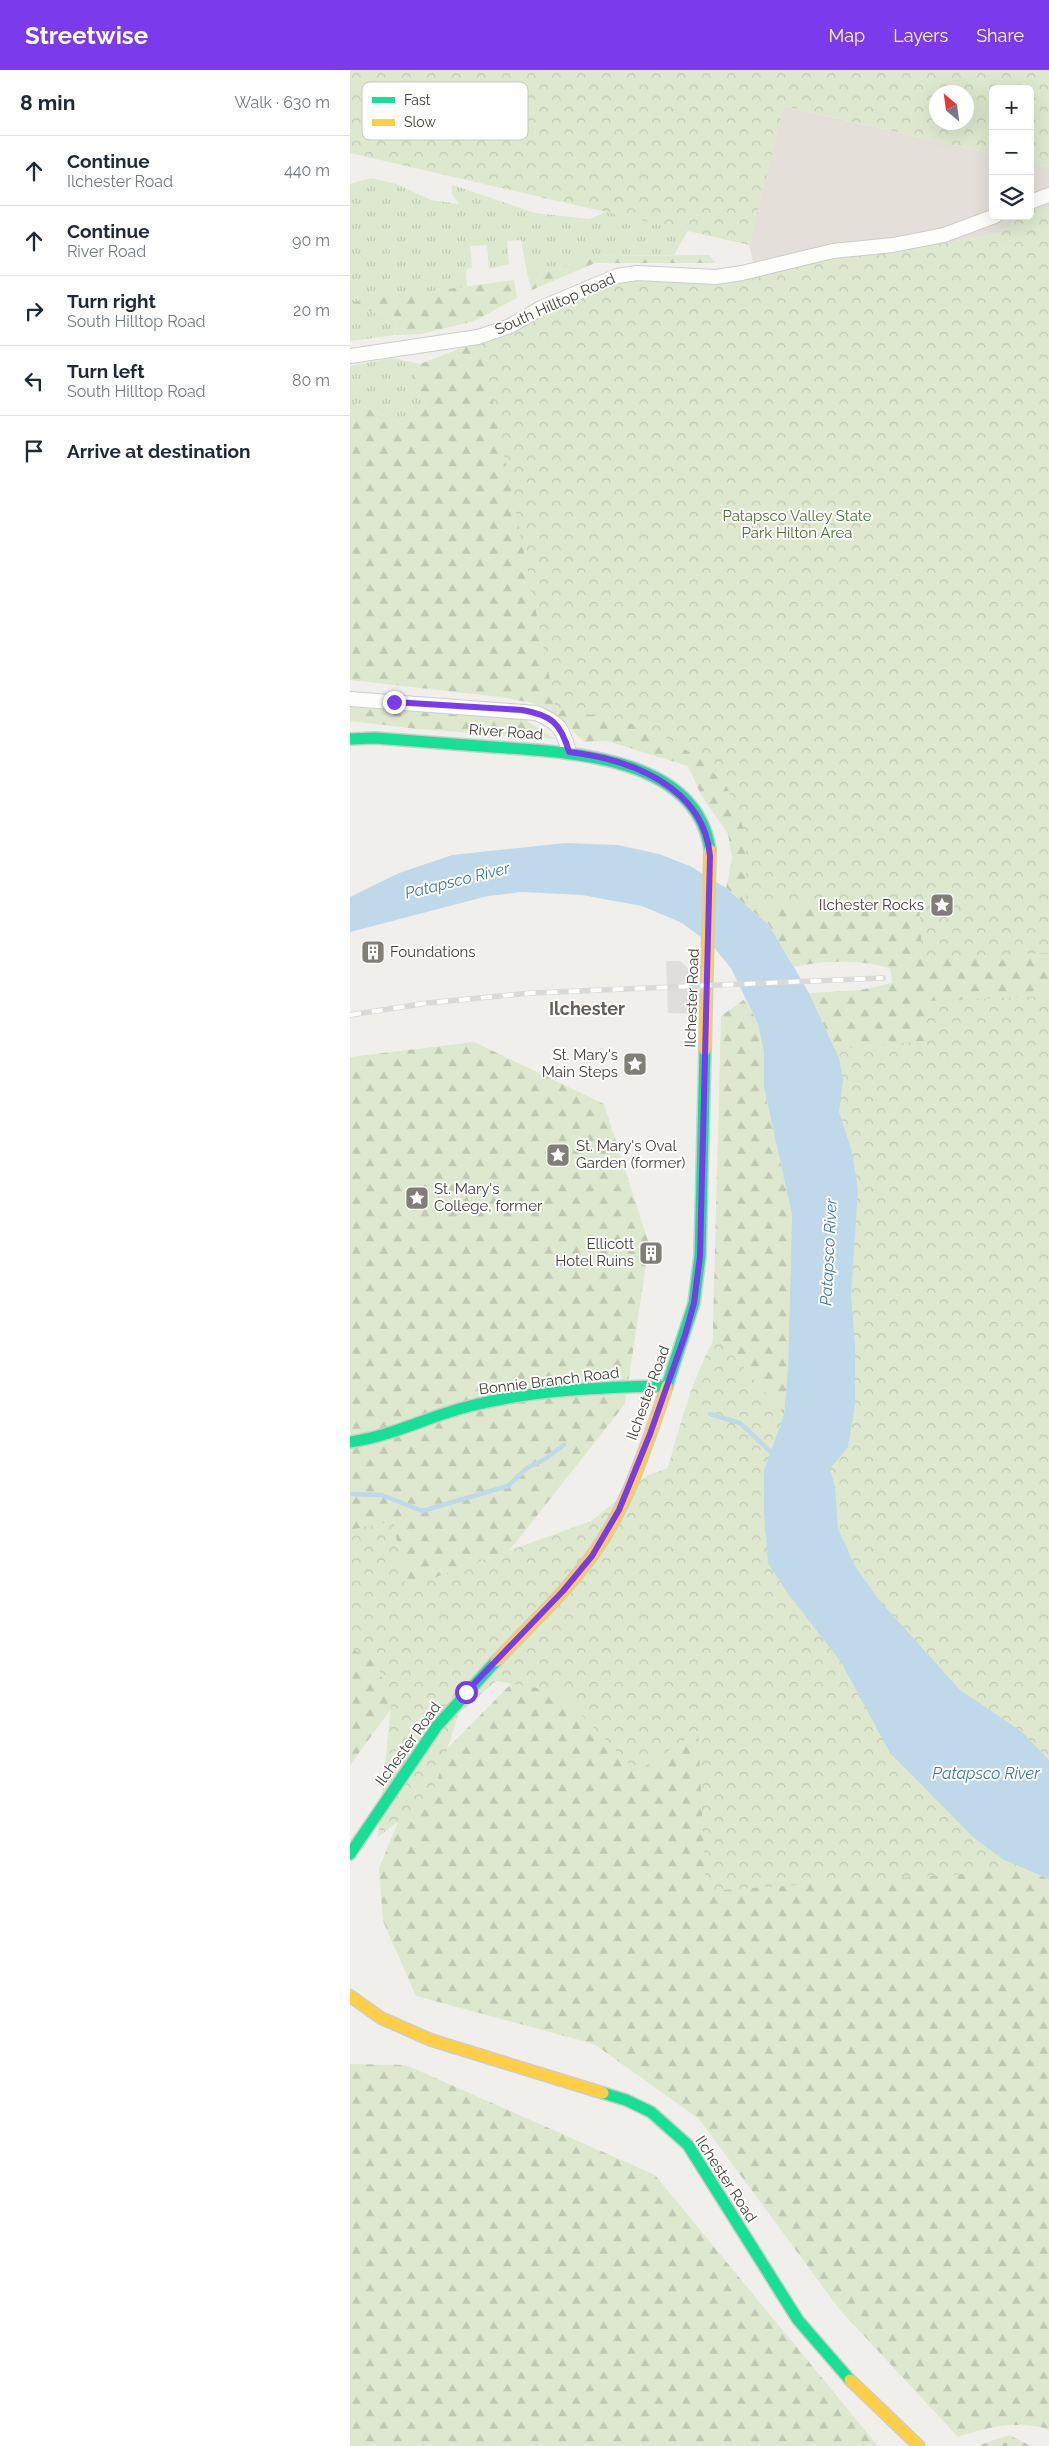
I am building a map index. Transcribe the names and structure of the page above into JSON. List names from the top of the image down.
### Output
{
  "streets": {
    "street": [
      "South Hilltop Road",
      "River Road",
      "Ilchester Road",
      "Bonnie Branch Road"
    ]
  },
  "crossings": [
    ["River Road", "Ilchester Road"],
    ["Ilchester Road", "Bonnie Branch Road"]
  ],
  "districts": ["Ilchester"],
  "water": ["Patapsco River"],
  "parks": ["Patapsco Valley State Park Hilton Area"],
  "places": {
    "place": [
      "Ilchester Rocks",
      "St. Mary's Main Steps",
      "St. Mary's Oval Garden (former)",
      "St. Mary's College, former"
    ],
    "building": ["Foundations", "Ellicott Hotel Ruins"]
  },
  "legend": ["Fast", "Slow"],
  "north": "top left",
  "page": {
    "header": "Streetwise",
    "nav": ["Map", "Layers", "Share"],
    "heading": ["8 min", "Walk · 630 m"],
    "map_buttons": ["+", "−"],
    "list": [
      ["Continue", "Ilchester Road", "440 m"],
      ["Continue", "River Road", "90 m"],
      ["Turn right", "South Hilltop Road", "20 m"],
      ["Turn left", "South Hilltop Road", "80 m"],
      "Arrive at destination"
    ]
  }
}
